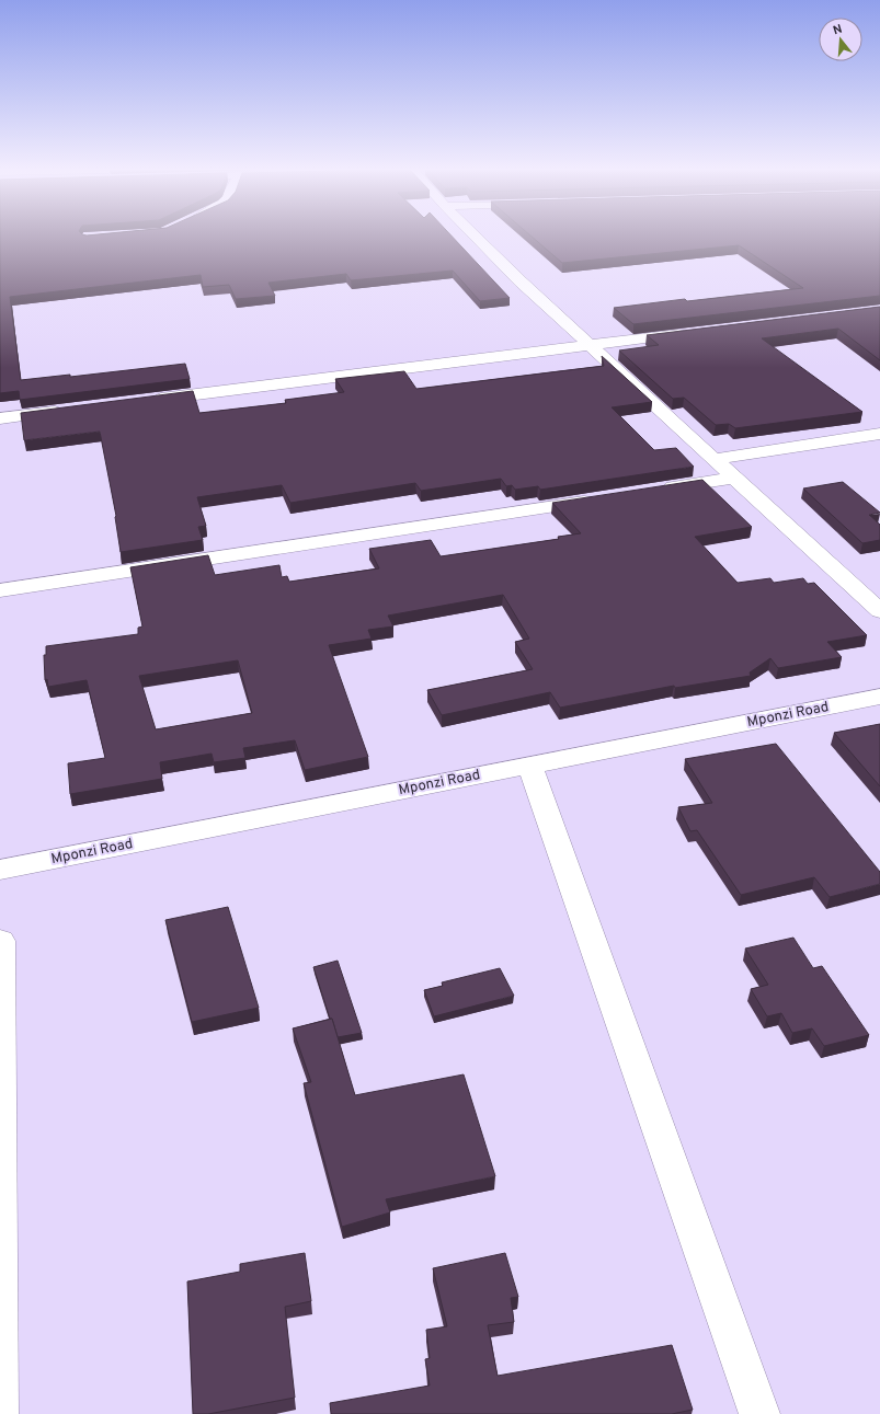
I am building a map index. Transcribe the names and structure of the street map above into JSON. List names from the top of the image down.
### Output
{
  "streets": {
    "main road": ["Mponzi Road"]
  },
  "north": "top"
}
